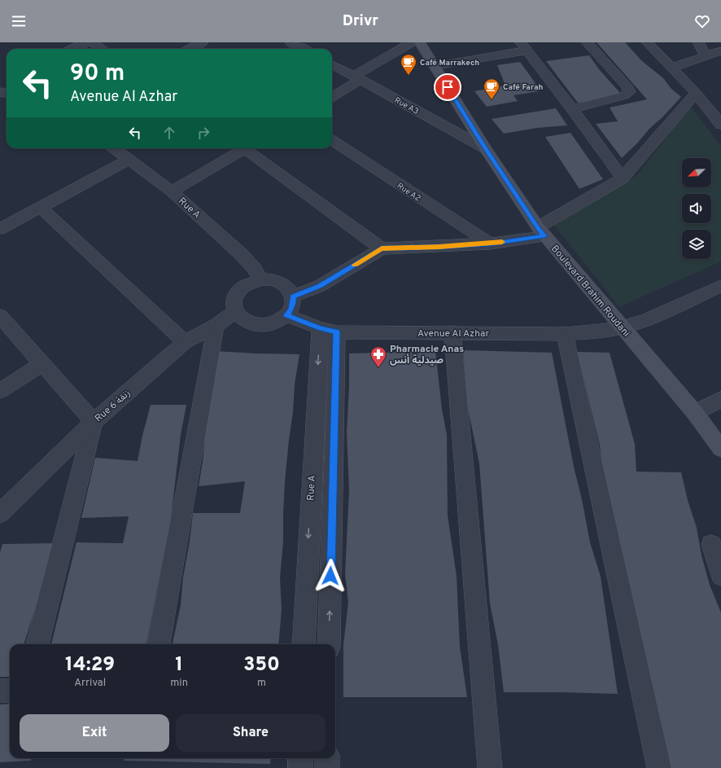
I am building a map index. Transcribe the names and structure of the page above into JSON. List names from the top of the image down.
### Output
{
  "streets": {
    "main road": ["Boulevard Brahim Roudani"],
    "street": [
      "Rue A3",
      "Rue A2",
      "Rue A",
      "Avenue Al Azhar",
      "Rue 6 زنقة"
    ]
  },
  "crossings": [
    ["Rue A3", "Boulevard Brahim Roudani"],
    ["Rue A", "Avenue Al Azhar"],
    ["Rue A", "Rue 6 زنقة"],
    ["Boulevard Brahim Roudani", "Avenue Al Azhar"],
    ["Avenue Al Azhar", "Rue 6 زنقة"]
  ],
  "places": {
    "cafe": ["Café Marrakech", "Café Farah"],
    "pharmacy": ["Pharmacie Anas صيدلية أنس"]
  },
  "north": "bottom left",
  "page": {
    "header": "Drivr",
    "turn": ["90 m", "Avenue Al Azhar"],
    "eta": [
      "14:29",
      "Arrival",
      "1",
      "min",
      "350",
      "m"
    ],
    "buttons": ["Exit", "Share"]
  }
}
